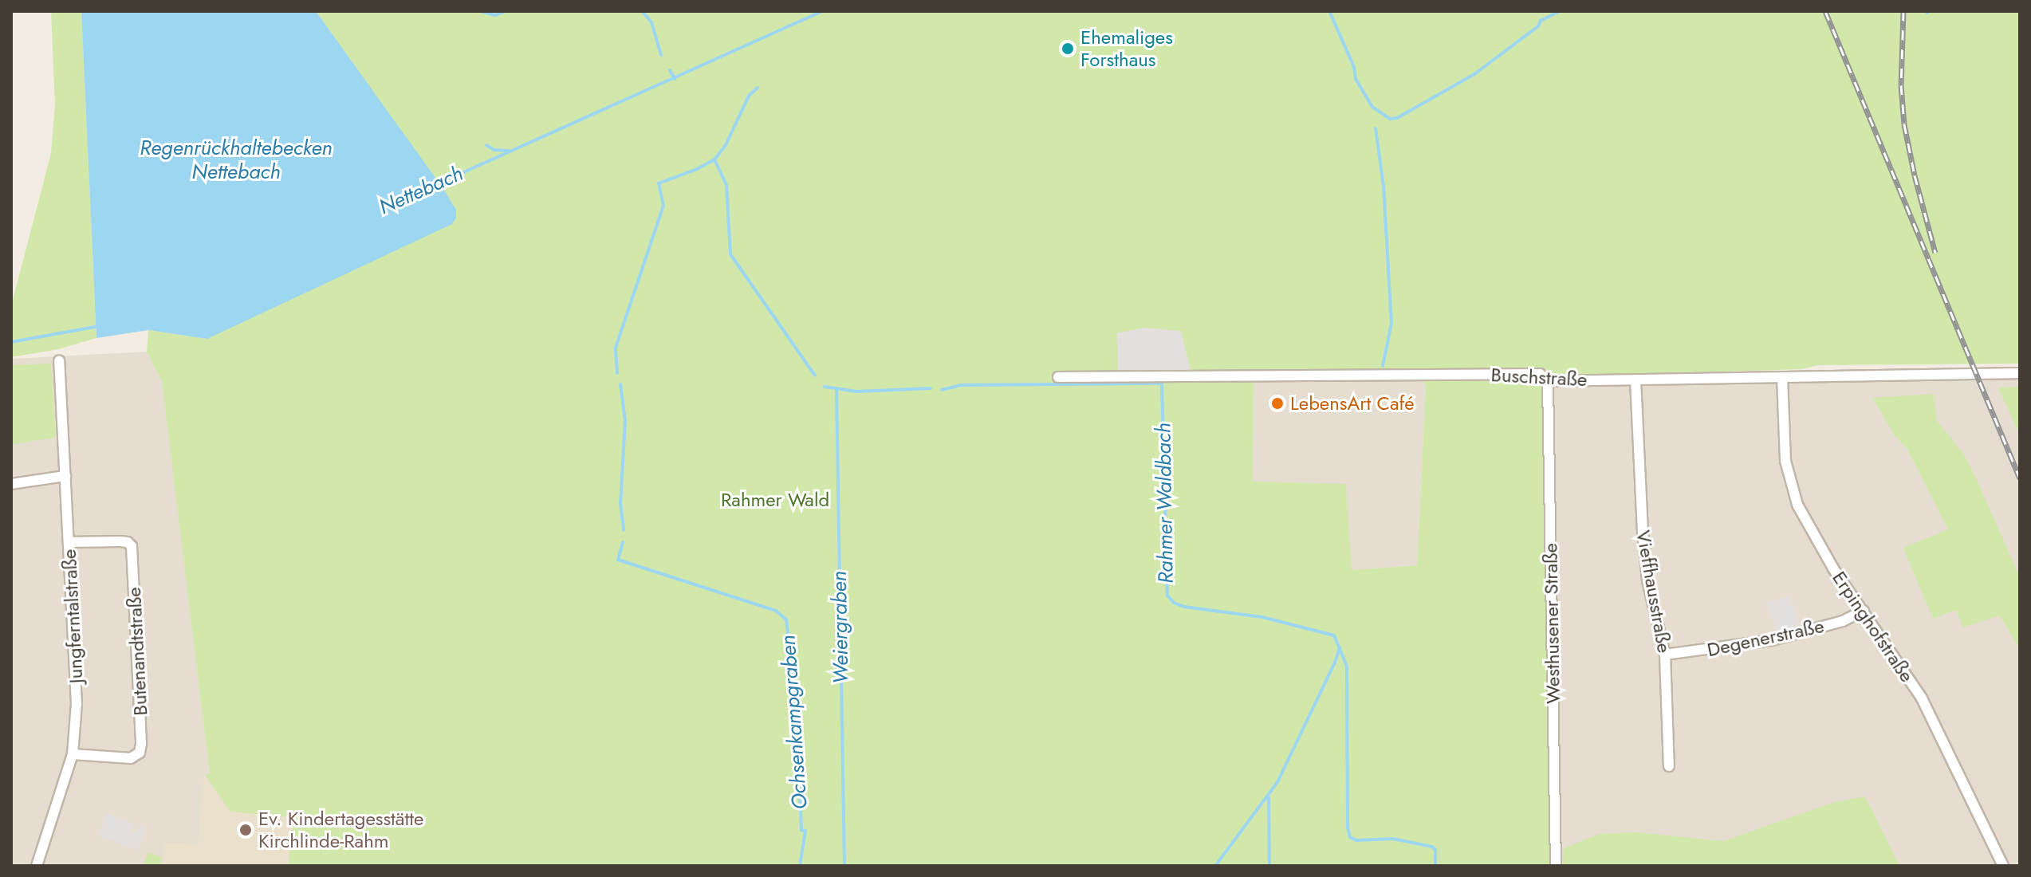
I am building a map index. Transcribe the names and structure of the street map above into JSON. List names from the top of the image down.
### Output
{
  "streets": {
    "street": [
      "Buschstraße",
      "Vieffhausstraße",
      "Jungferntalstraße",
      "Westhusener Straße",
      "Erpinghofstraße",
      "Degenerstraße",
      "Butenandtstraße"
    ]
  },
  "crossings": [
    ["Buschstraße", "Vieffhausstraße"],
    ["Buschstraße", "Westhusener Straße"],
    ["Buschstraße", "Erpinghofstraße"],
    ["Vieffhausstraße", "Degenerstraße"],
    ["Jungferntalstraße", "Butenandtstraße"],
    ["Erpinghofstraße", "Degenerstraße"]
  ],
  "water": [
    "Regenrückhaltebecken Nettebach",
    "Nettebach",
    "Rahmer Waldbach",
    "Weiergraben",
    "Ochsenkampgraben"
  ],
  "parks": ["Rahmer Wald"],
  "places": ["Ehemaliges Forsthaus", "LebensArt Café", "Ev. Kindertagesstätte Kirchlinde-Rahm"]
}
